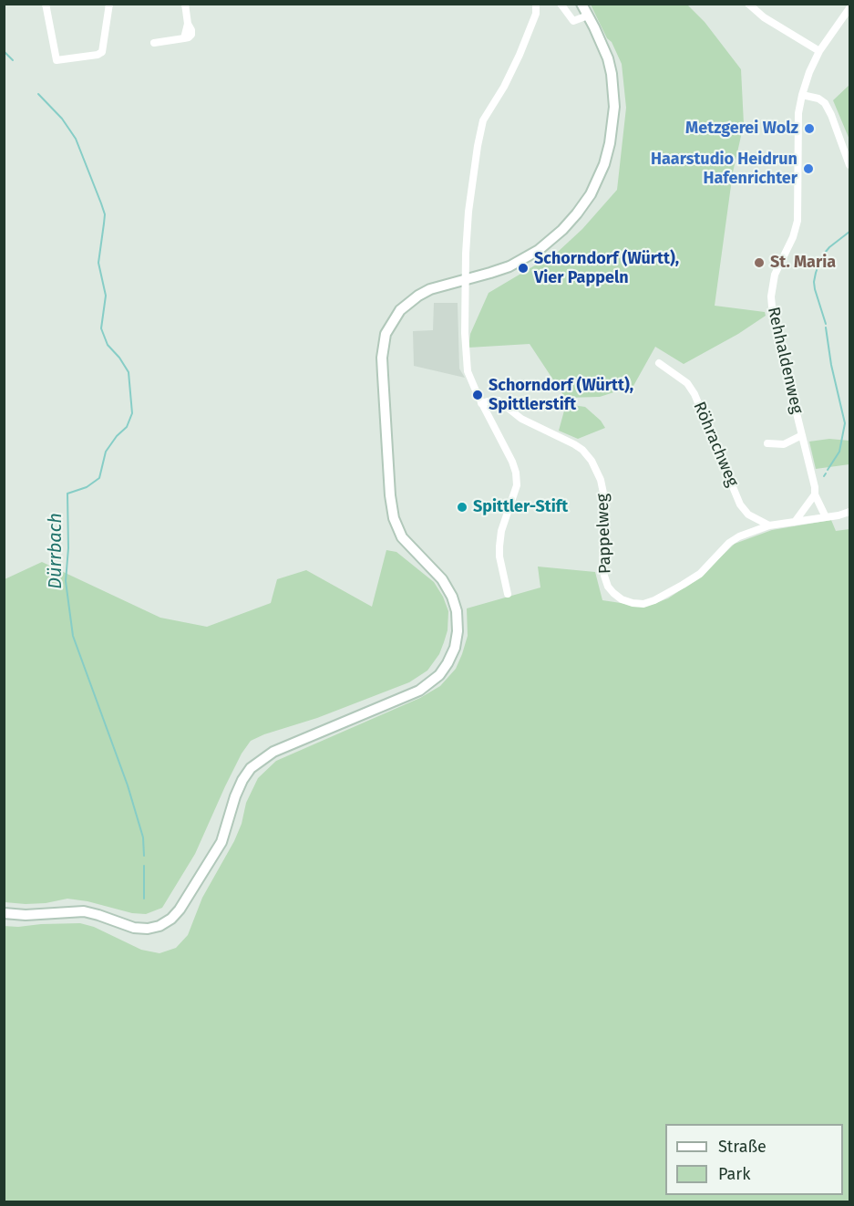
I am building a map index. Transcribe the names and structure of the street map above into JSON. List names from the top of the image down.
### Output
{
  "streets": {
    "street": ["Rehhaldenweg", "Röhrachweg", "Pappelweg"]
  },
  "crossings": [
    ["Rehhaldenweg", "Pappelweg"],
    ["Röhrachweg", "Pappelweg"]
  ],
  "water": ["Dürrbach"],
  "places": [
    "Metzgerei Wolz",
    "Haarstudio Heidrun Hafenrichter",
    "St. Maria",
    "Schorndorf (Württ), Vier Pappeln",
    "Schorndorf (Württ), Spittlerstift",
    "Spittler-Stift"
  ],
  "legend": ["Straße", "Park"]
}
